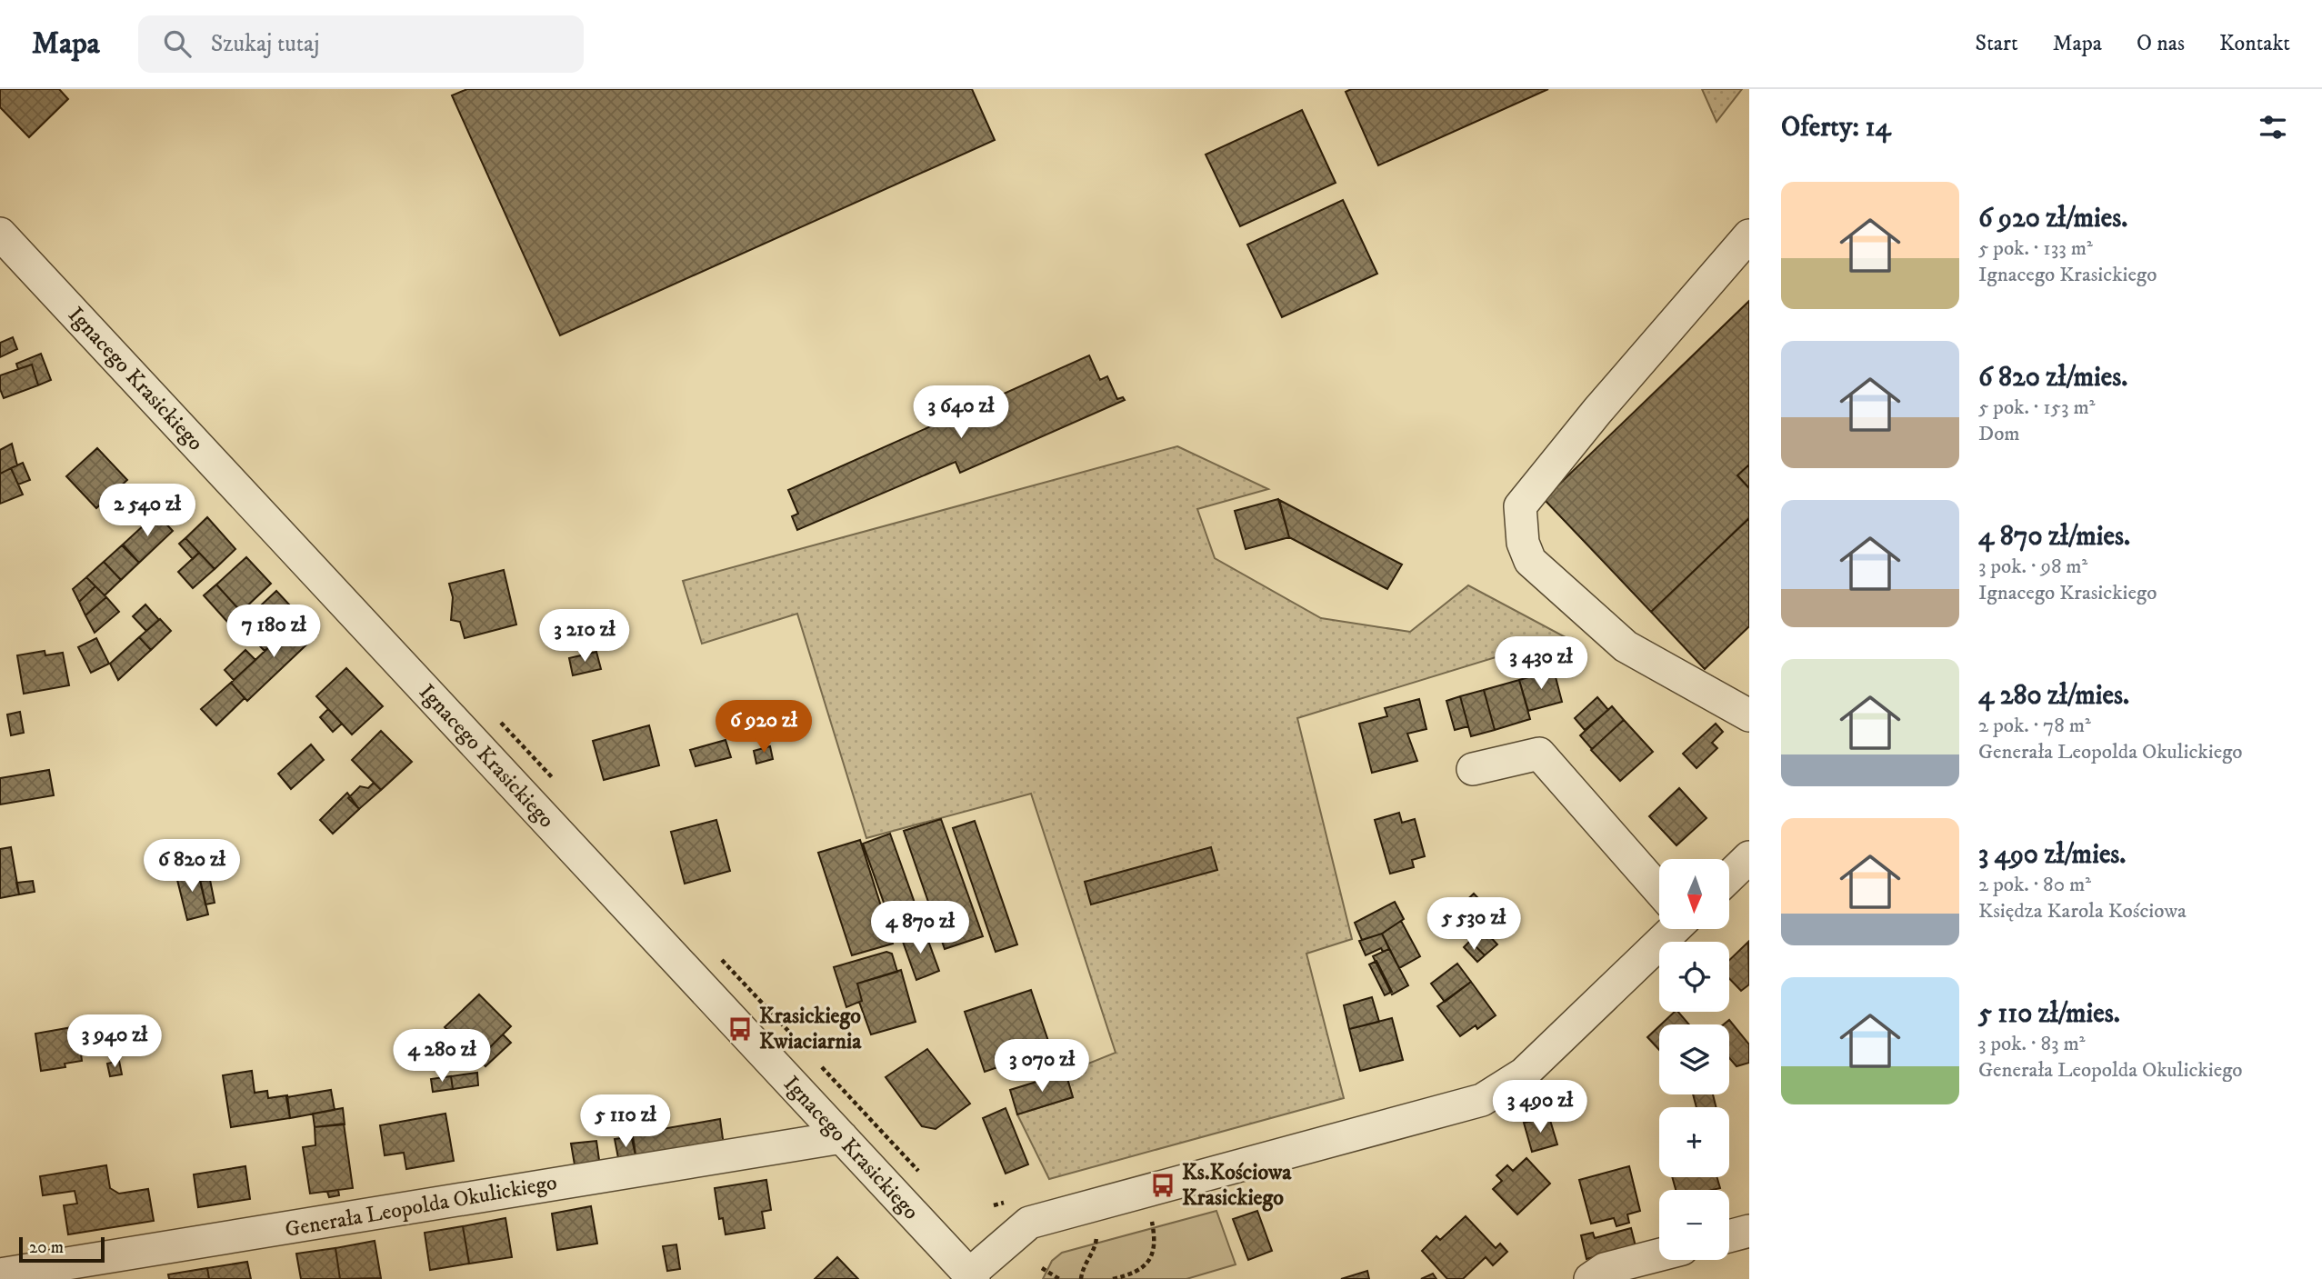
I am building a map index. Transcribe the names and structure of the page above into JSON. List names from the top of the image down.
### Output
{
  "streets": {
    "street": ["Ignacego Krasickiego", "Generała Leopolda Okulickiego"]
  },
  "crossings": [
    ["Ignacego Krasickiego", "Generała Leopolda Okulickiego"]
  ],
  "places": {
    "bus stop": ["Krasickiego Kwiaciarnia", "Ks.Kościowa Krasickiego"]
  },
  "scale_bar": "20 m",
  "north": "bottom",
  "page": {
    "header": "Mapa",
    "search": "Szukaj tutaj",
    "nav": [
      "Start",
      "Mapa",
      "O nas",
      "Kontakt"
    ],
    "heading": "Oferty: 14",
    "list": [
      {
        "name": "6 920 zł/mies.",
        "note": "5 pok. · 133 m² · Ignacego Krasickiego"
      },
      {
        "name": "6 820 zł/mies.",
        "note": "5 pok. · 153 m² · Dom"
      },
      {
        "name": "4 870 zł/mies.",
        "note": "3 pok. · 98 m² · Ignacego Krasickiego"
      },
      {
        "name": "4 280 zł/mies.",
        "note": "2 pok. · 78 m² · Generała Leopolda Okulickiego"
      },
      {
        "name": "3 490 zł/mies.",
        "note": "2 pok. · 80 m² · Księdza Karola Kościowa"
      },
      {
        "name": "5 110 zł/mies.",
        "note": "3 pok. · 83 m² · Generała Leopolda Okulickiego"
      }
    ],
    "price": [
      "3 640 zł",
      "2 540 zł",
      "7 180 zł",
      "3 210 zł",
      "3 430 zł",
      "6 920 zł",
      "6 820 zł",
      "5 530 zł",
      "4 870 zł",
      "3 940 zł",
      "4 280 zł",
      "3 070 zł",
      "3 490 zł",
      "5 110 zł"
    ],
    "map_buttons": ["+", "−"],
    "scale": "20 m"
  }
}
